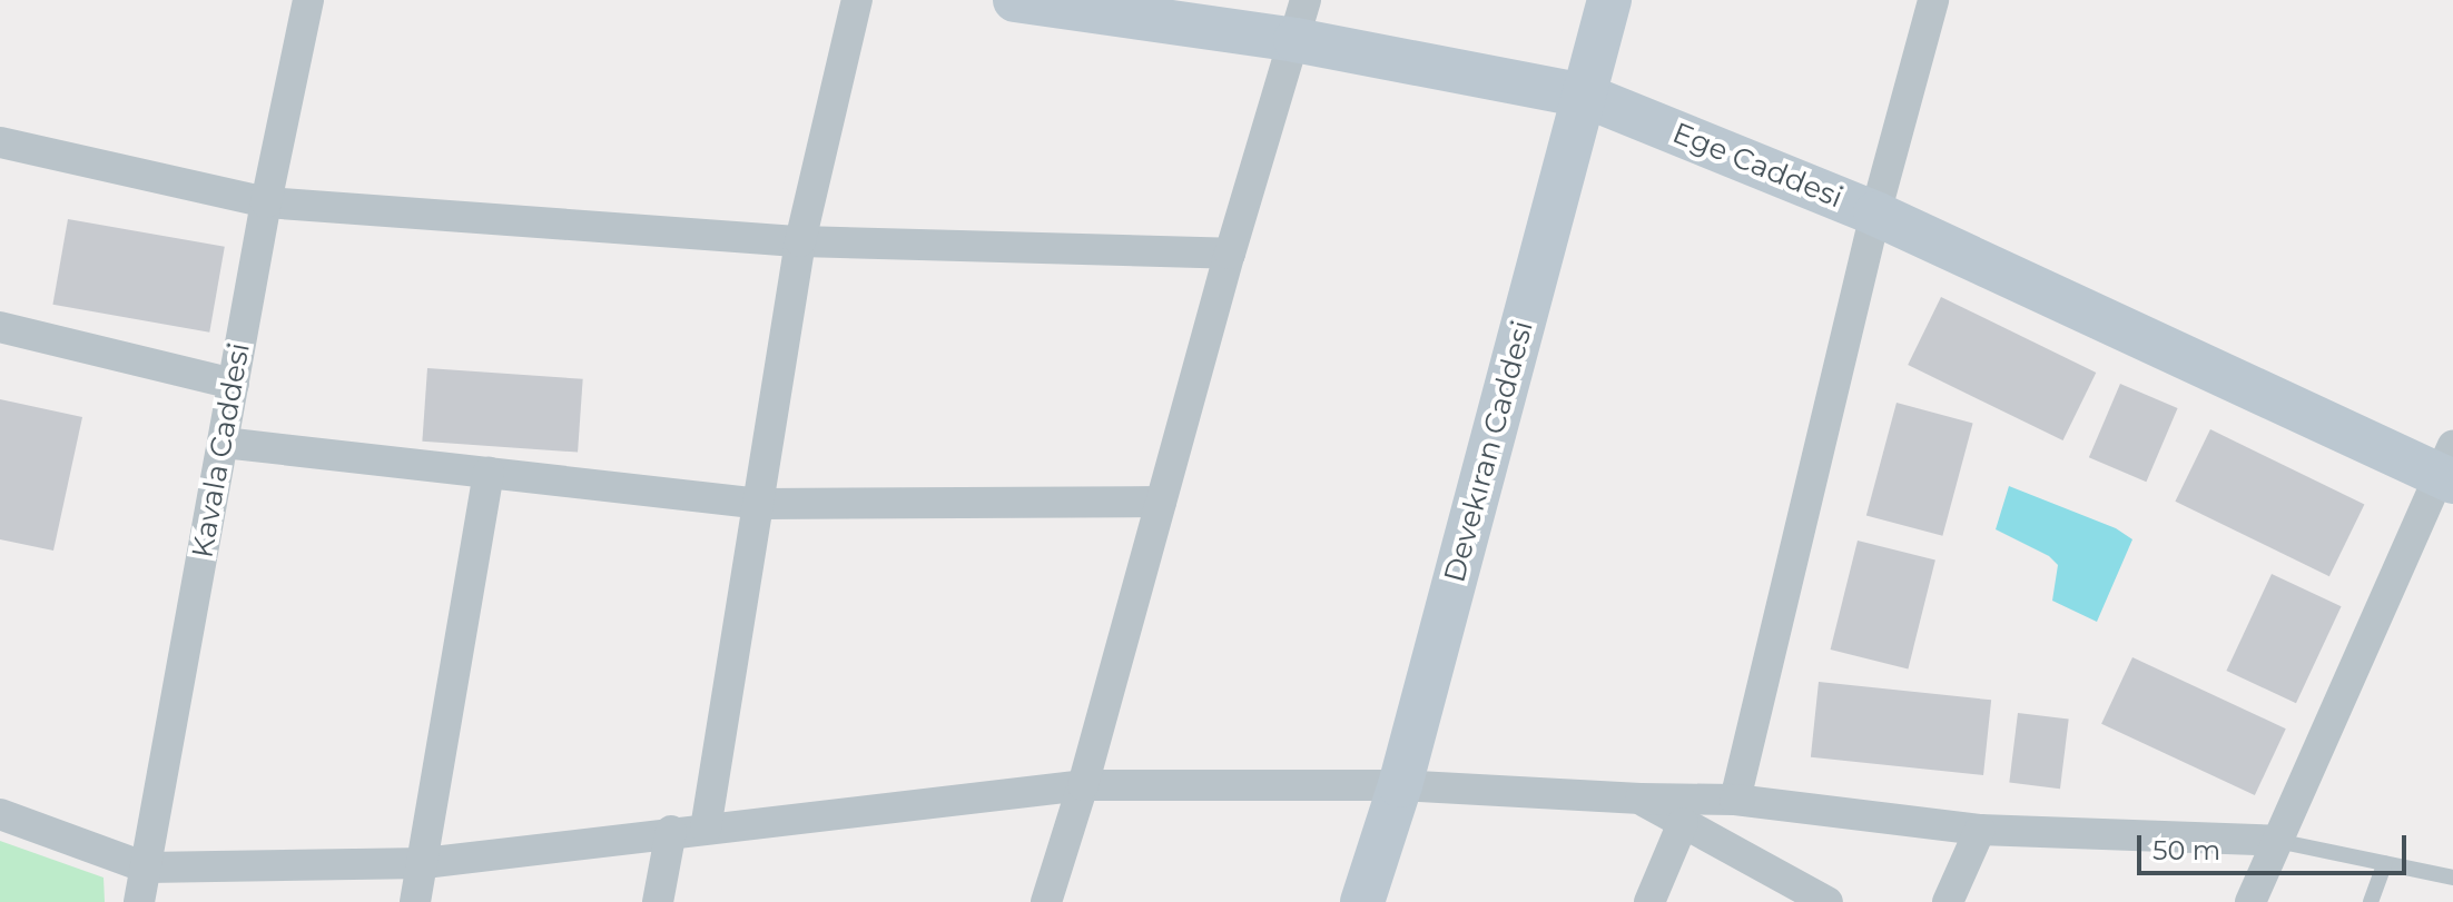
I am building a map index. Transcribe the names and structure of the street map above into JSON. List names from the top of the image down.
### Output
{
  "streets": {
    "main road": ["Ege Caddesi", "Devekıran Caddesi"],
    "street": ["Kavala Caddesi"]
  },
  "crossings": [
    ["Ege Caddesi", "Devekıran Caddesi"]
  ],
  "scale_bar": "50 m"
}
